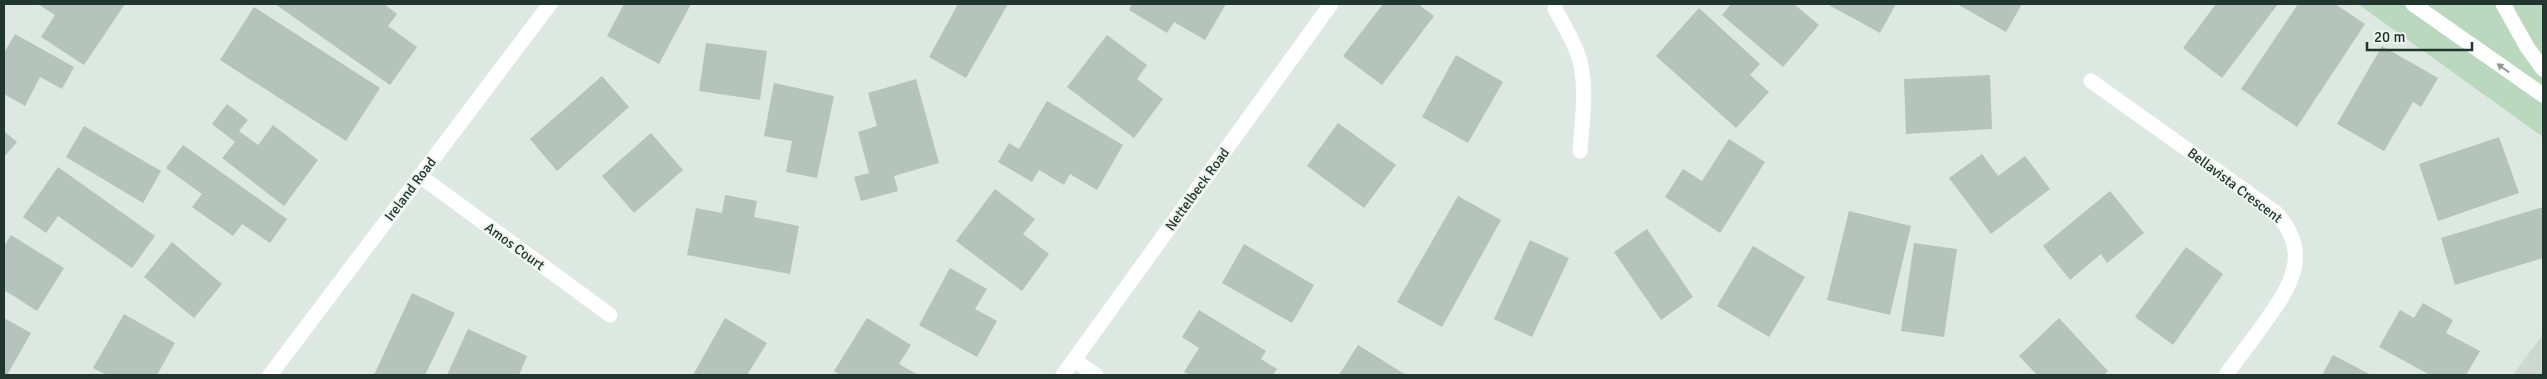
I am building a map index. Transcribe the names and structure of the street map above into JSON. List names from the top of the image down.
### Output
{
  "streets": {
    "street": [
      "Bellavista Crescent",
      "Ireland Road",
      "Nettelbeck Road",
      "Amos Court"
    ]
  },
  "crossings": [
    ["Ireland Road", "Amos Court"]
  ],
  "scale_bar": "20 m"
}
